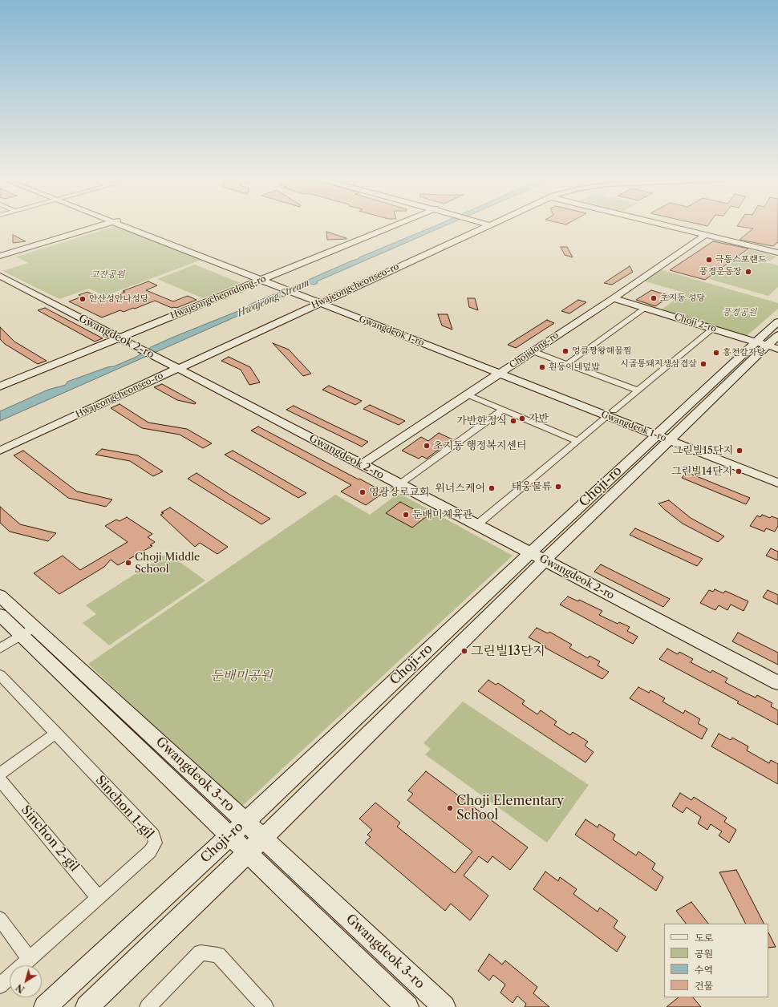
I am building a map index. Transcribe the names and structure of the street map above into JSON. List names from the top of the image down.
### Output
{
  "streets": {
    "street": [
      "Hwajeongcheonseo-ro",
      "Hwajeongcheondong-ro",
      "Choji 2-ro",
      "Gwangdeok 1-ro",
      "Gwangdeok 2-ro",
      "Chojidong-ro",
      "Choji-ro",
      "Gwangdeok 3-ro",
      "Sinchon 1-gil",
      "Sinchon 2-gil"
    ]
  },
  "crossings": [
    ["Hwajeongcheonseo-ro", "Gwangdeok 1-ro"],
    ["Hwajeongcheonseo-ro", "Gwangdeok 2-ro"],
    ["Hwajeongcheondong-ro", "Gwangdeok 1-ro"],
    ["Hwajeongcheondong-ro", "Gwangdeok 2-ro"],
    ["Choji 2-ro", "Chojidong-ro"],
    ["Choji 2-ro", "Choji-ro"],
    ["Gwangdeok 1-ro", "Chojidong-ro"],
    ["Gwangdeok 1-ro", "Choji-ro"],
    ["Gwangdeok 2-ro", "Chojidong-ro"],
    ["Gwangdeok 2-ro", "Choji-ro"],
    ["Choji-ro", "Gwangdeok 3-ro"],
    ["Sinchon 1-gil", "Sinchon 2-gil"]
  ],
  "water": ["Hwajeong Stream"],
  "parks": ["고잔공원", "풍경공원", "둔배미공원"],
  "places": [
    "극동스포랜드",
    "풍경운동장",
    "초지동 성당",
    "안산성안나성당",
    "엉클짱왕해물찜",
    "홍천감자탕",
    "시골통돼지생삼겹살",
    "흰둥이네덮밥",
    "가반",
    "가반한정식",
    "초지동 행정복지센터",
    "그린빌15단지",
    "그린빌14단지",
    "태웅물류",
    "위너스케어",
    "영광장로교회",
    "둔배미체육관",
    "Choji Middle School",
    "그린빌13단지",
    "Choji Elementary School"
  ],
  "legend": [
    "도로",
    "공원",
    "수역",
    "건물"
  ],
  "north": "bottom left"
}
